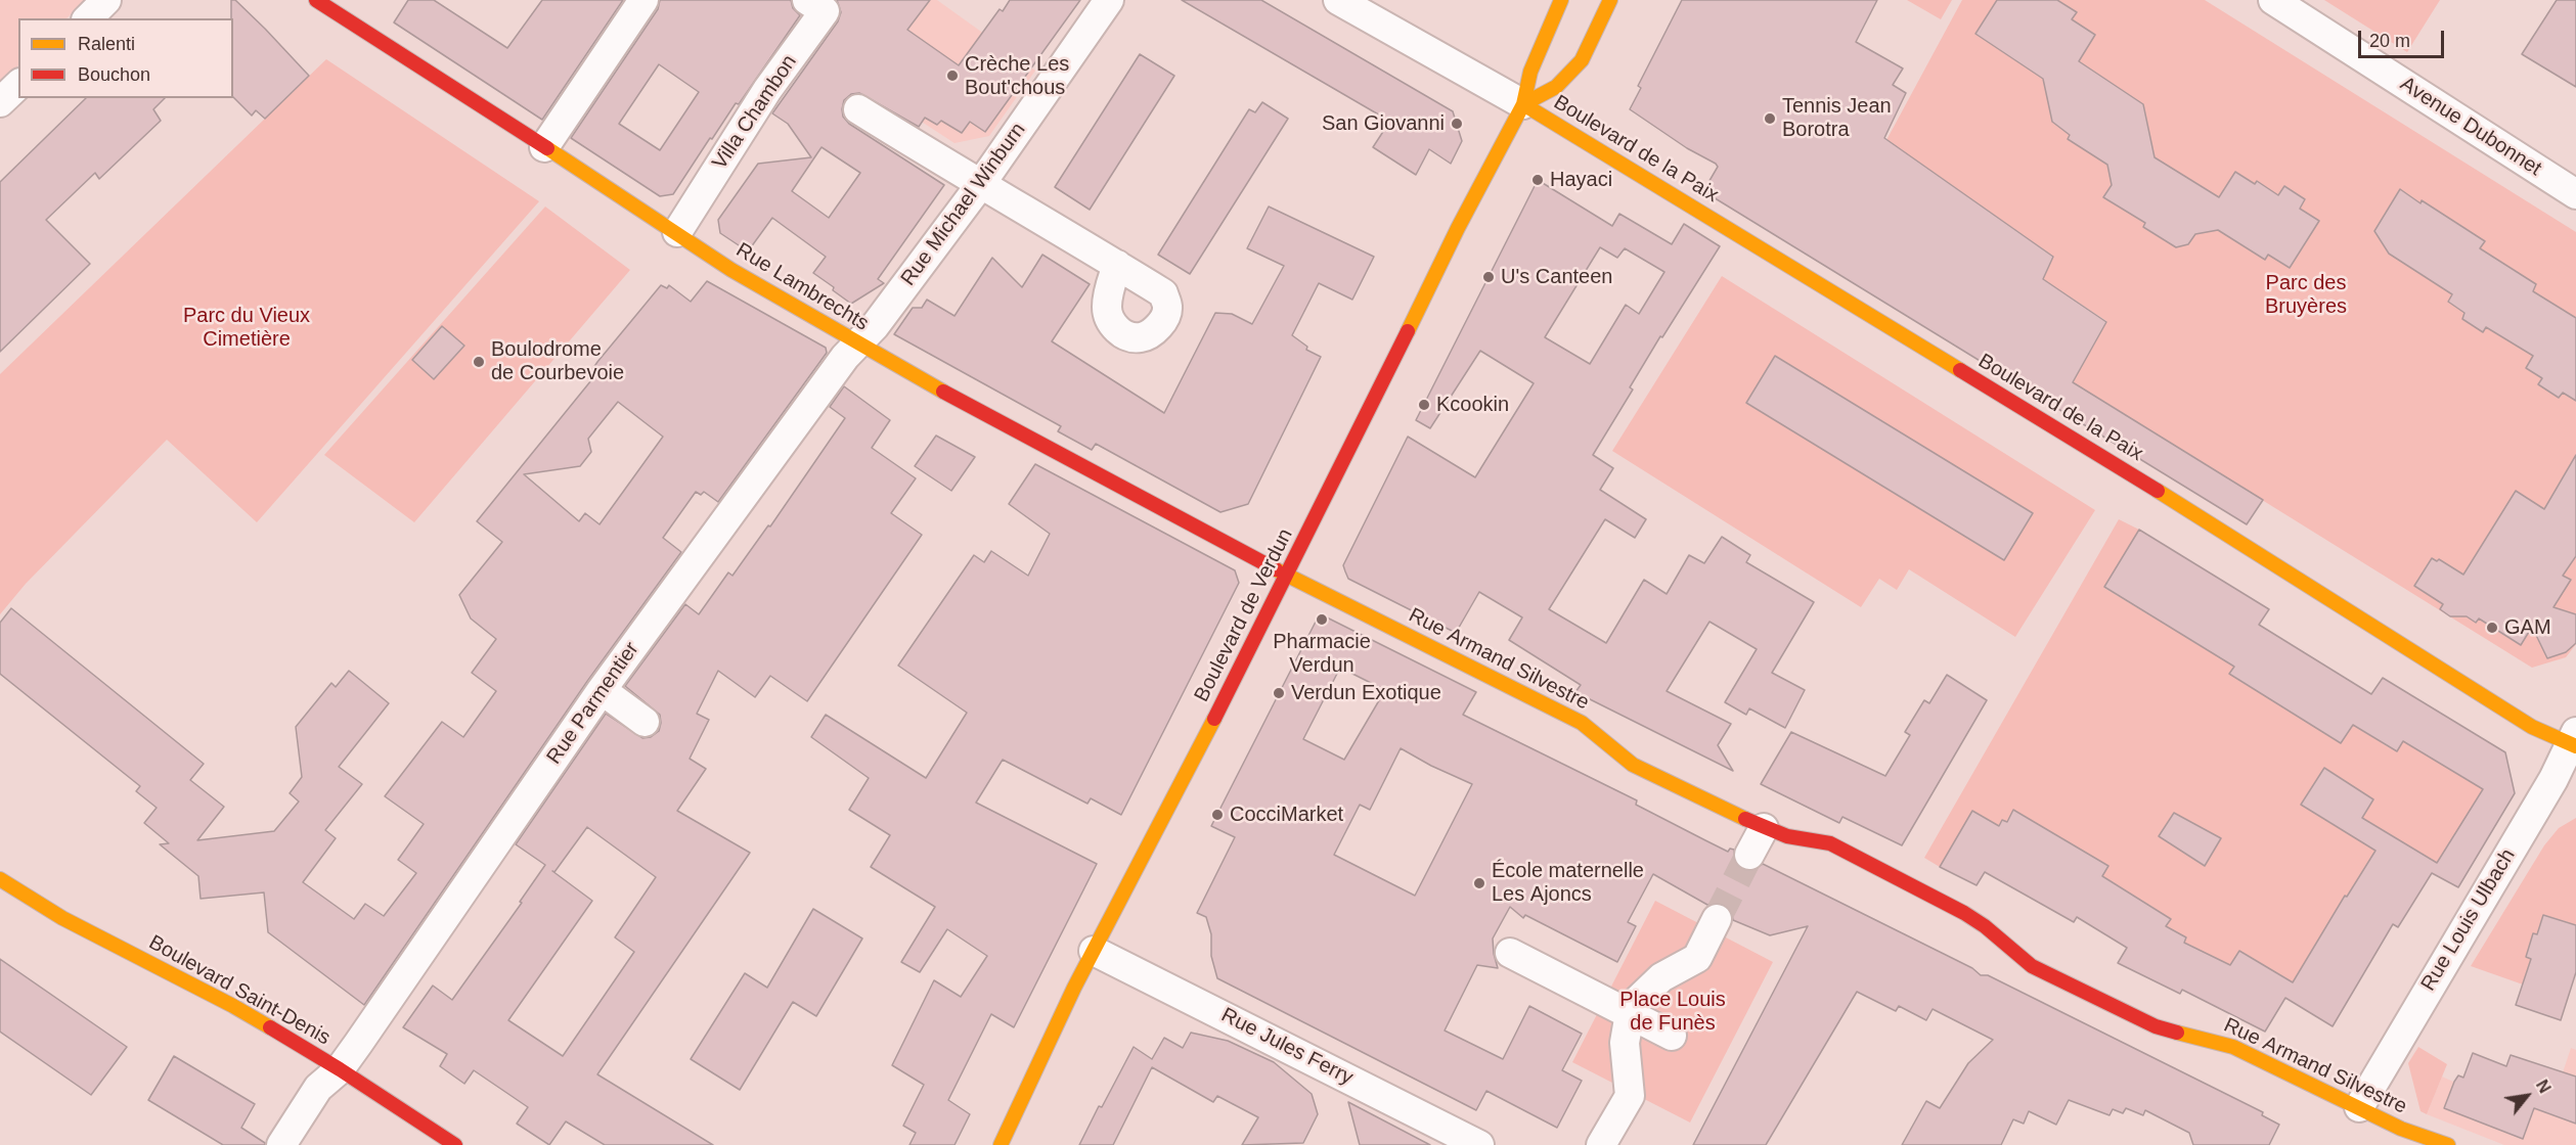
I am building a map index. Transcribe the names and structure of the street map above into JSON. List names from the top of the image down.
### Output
{
  "streets": {
    "street": [
      "Villa Chambon",
      "Avenue Dubonnet",
      "Boulevard de la Paix",
      "Rue Michael Winburn",
      "Rue Lambrechts",
      "Boulevard de Verdun",
      "Rue Armand Silvestre",
      "Rue Parmentier",
      "Rue Louis Ulbach",
      "Boulevard Saint-Denis",
      "Rue Jules Ferry"
    ]
  },
  "crossings": [
    ["Villa Chambon", "Rue Lambrechts"],
    ["Boulevard de la Paix", "Boulevard de Verdun"],
    ["Boulevard de la Paix", "Rue Louis Ulbach"],
    ["Rue Michael Winburn", "Rue Lambrechts"],
    ["Rue Michael Winburn", "Rue Parmentier"],
    ["Rue Lambrechts", "Boulevard de Verdun"],
    ["Rue Lambrechts", "Rue Armand Silvestre"],
    ["Rue Lambrechts", "Rue Parmentier"],
    ["Boulevard de Verdun", "Rue Armand Silvestre"],
    ["Boulevard de Verdun", "Rue Jules Ferry"],
    ["Rue Armand Silvestre", "Rue Louis Ulbach"],
    ["Rue Parmentier", "Boulevard Saint-Denis"]
  ],
  "parks": ["Parc des Bruyères", "Parc du Vieux Cimetière", "Place Louis de Funès"],
  "places": [
    "Crèche Les Bout'chous",
    "Tennis Jean Borotra",
    "San Giovanni",
    "Hayaci",
    "U's Canteen",
    "Boulodrome de Courbevoie",
    "Kcookin",
    "Pharmacie Verdun",
    "GAM",
    "Verdun Exotique",
    "CocciMarket",
    "École maternelle Les Ajoncs"
  ],
  "legend": ["Ralenti", "Bouchon"],
  "scale_bar": "20 m",
  "north": "top right"
}
